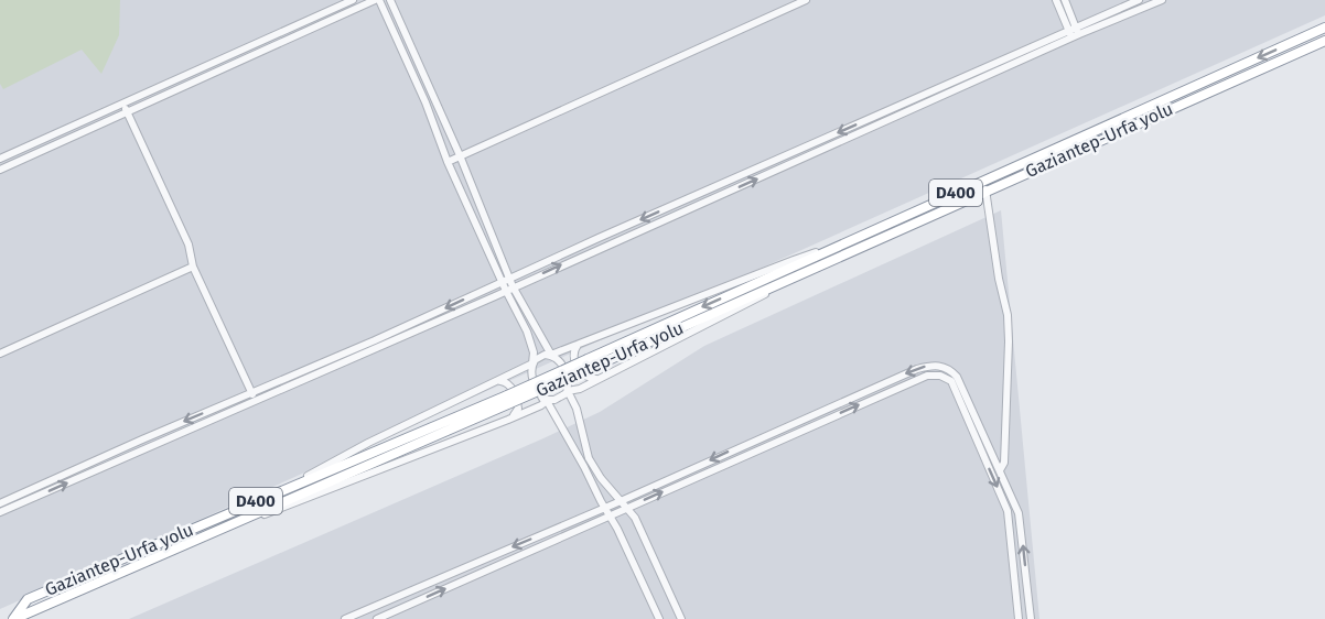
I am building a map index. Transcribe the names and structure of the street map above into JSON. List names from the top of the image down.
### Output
{
  "streets": {
    "highway": ["Gaziantep-Urfa yolu", "D400"]
  }
}
